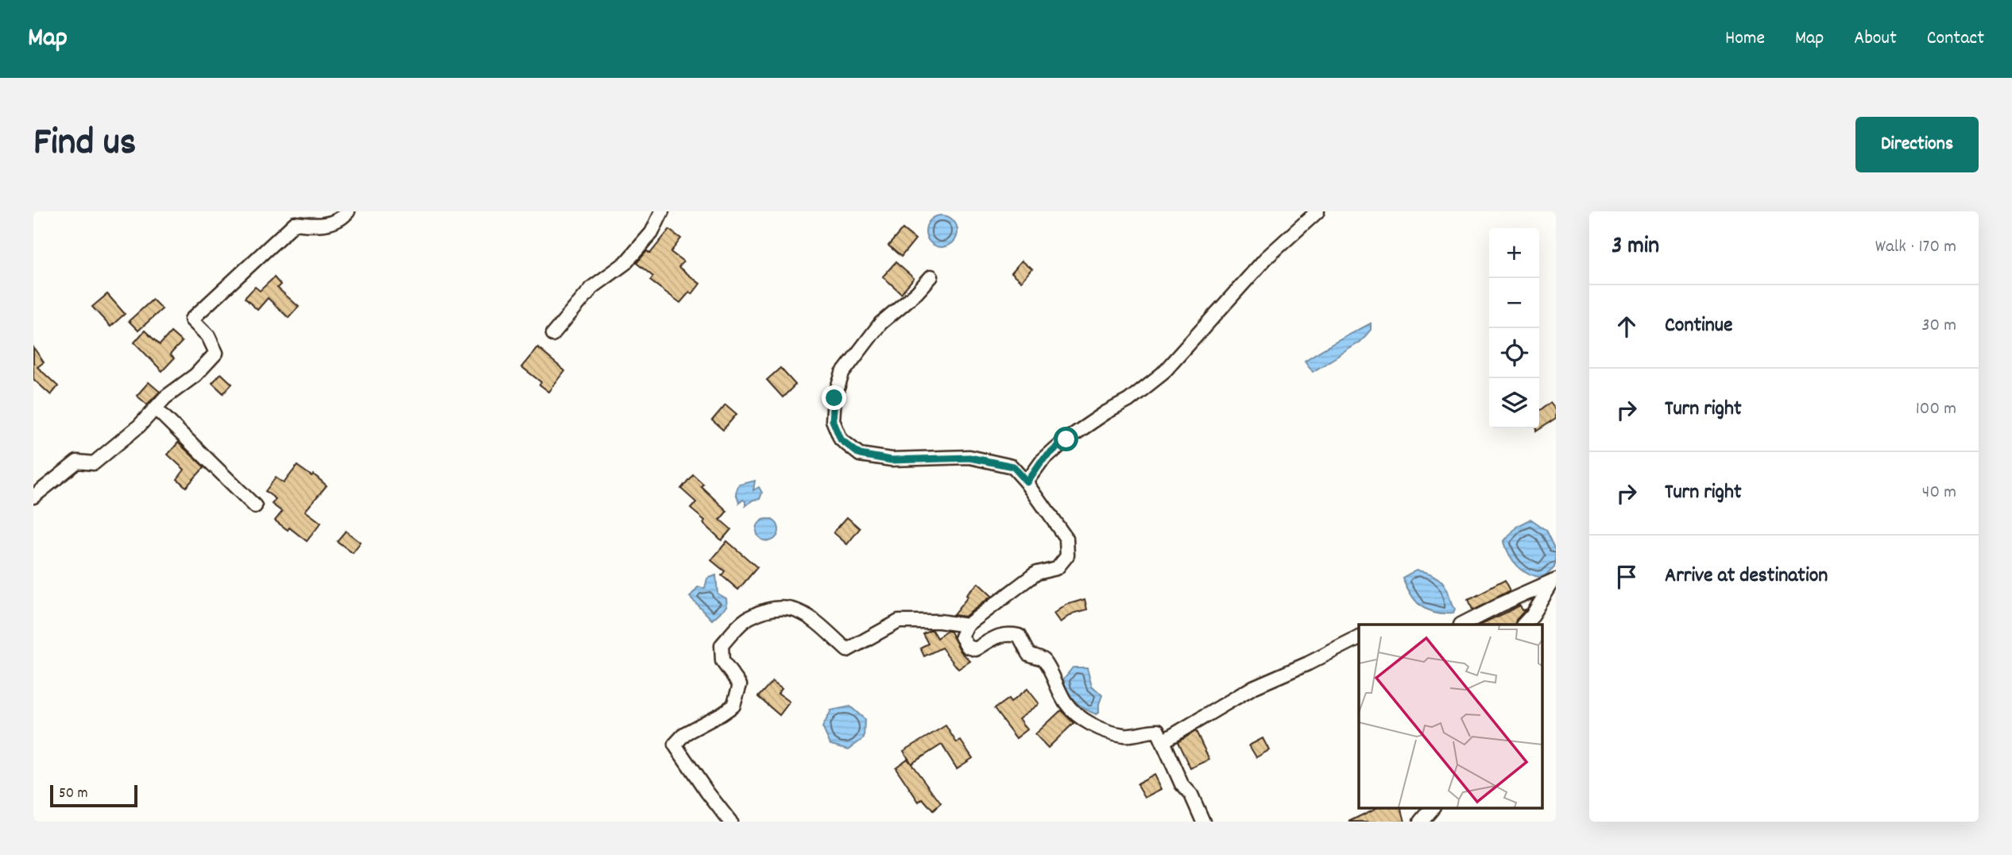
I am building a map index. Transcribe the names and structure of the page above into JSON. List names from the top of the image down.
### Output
{
  "scale_bar": "50 m",
  "page": {
    "header": "Map",
    "nav": [
      "Home",
      "Map",
      "About",
      "Contact"
    ],
    "title": "Find us",
    "buttons": "Directions",
    "heading": ["3 min", "Walk · 170 m"],
    "map_buttons": ["+", "−"],
    "list": [
      ["Continue", "30 m"],
      ["Turn right", "100 m"],
      ["Turn right", "40 m"],
      "Arrive at destination"
    ],
    "scale": "50 m"
  }
}
